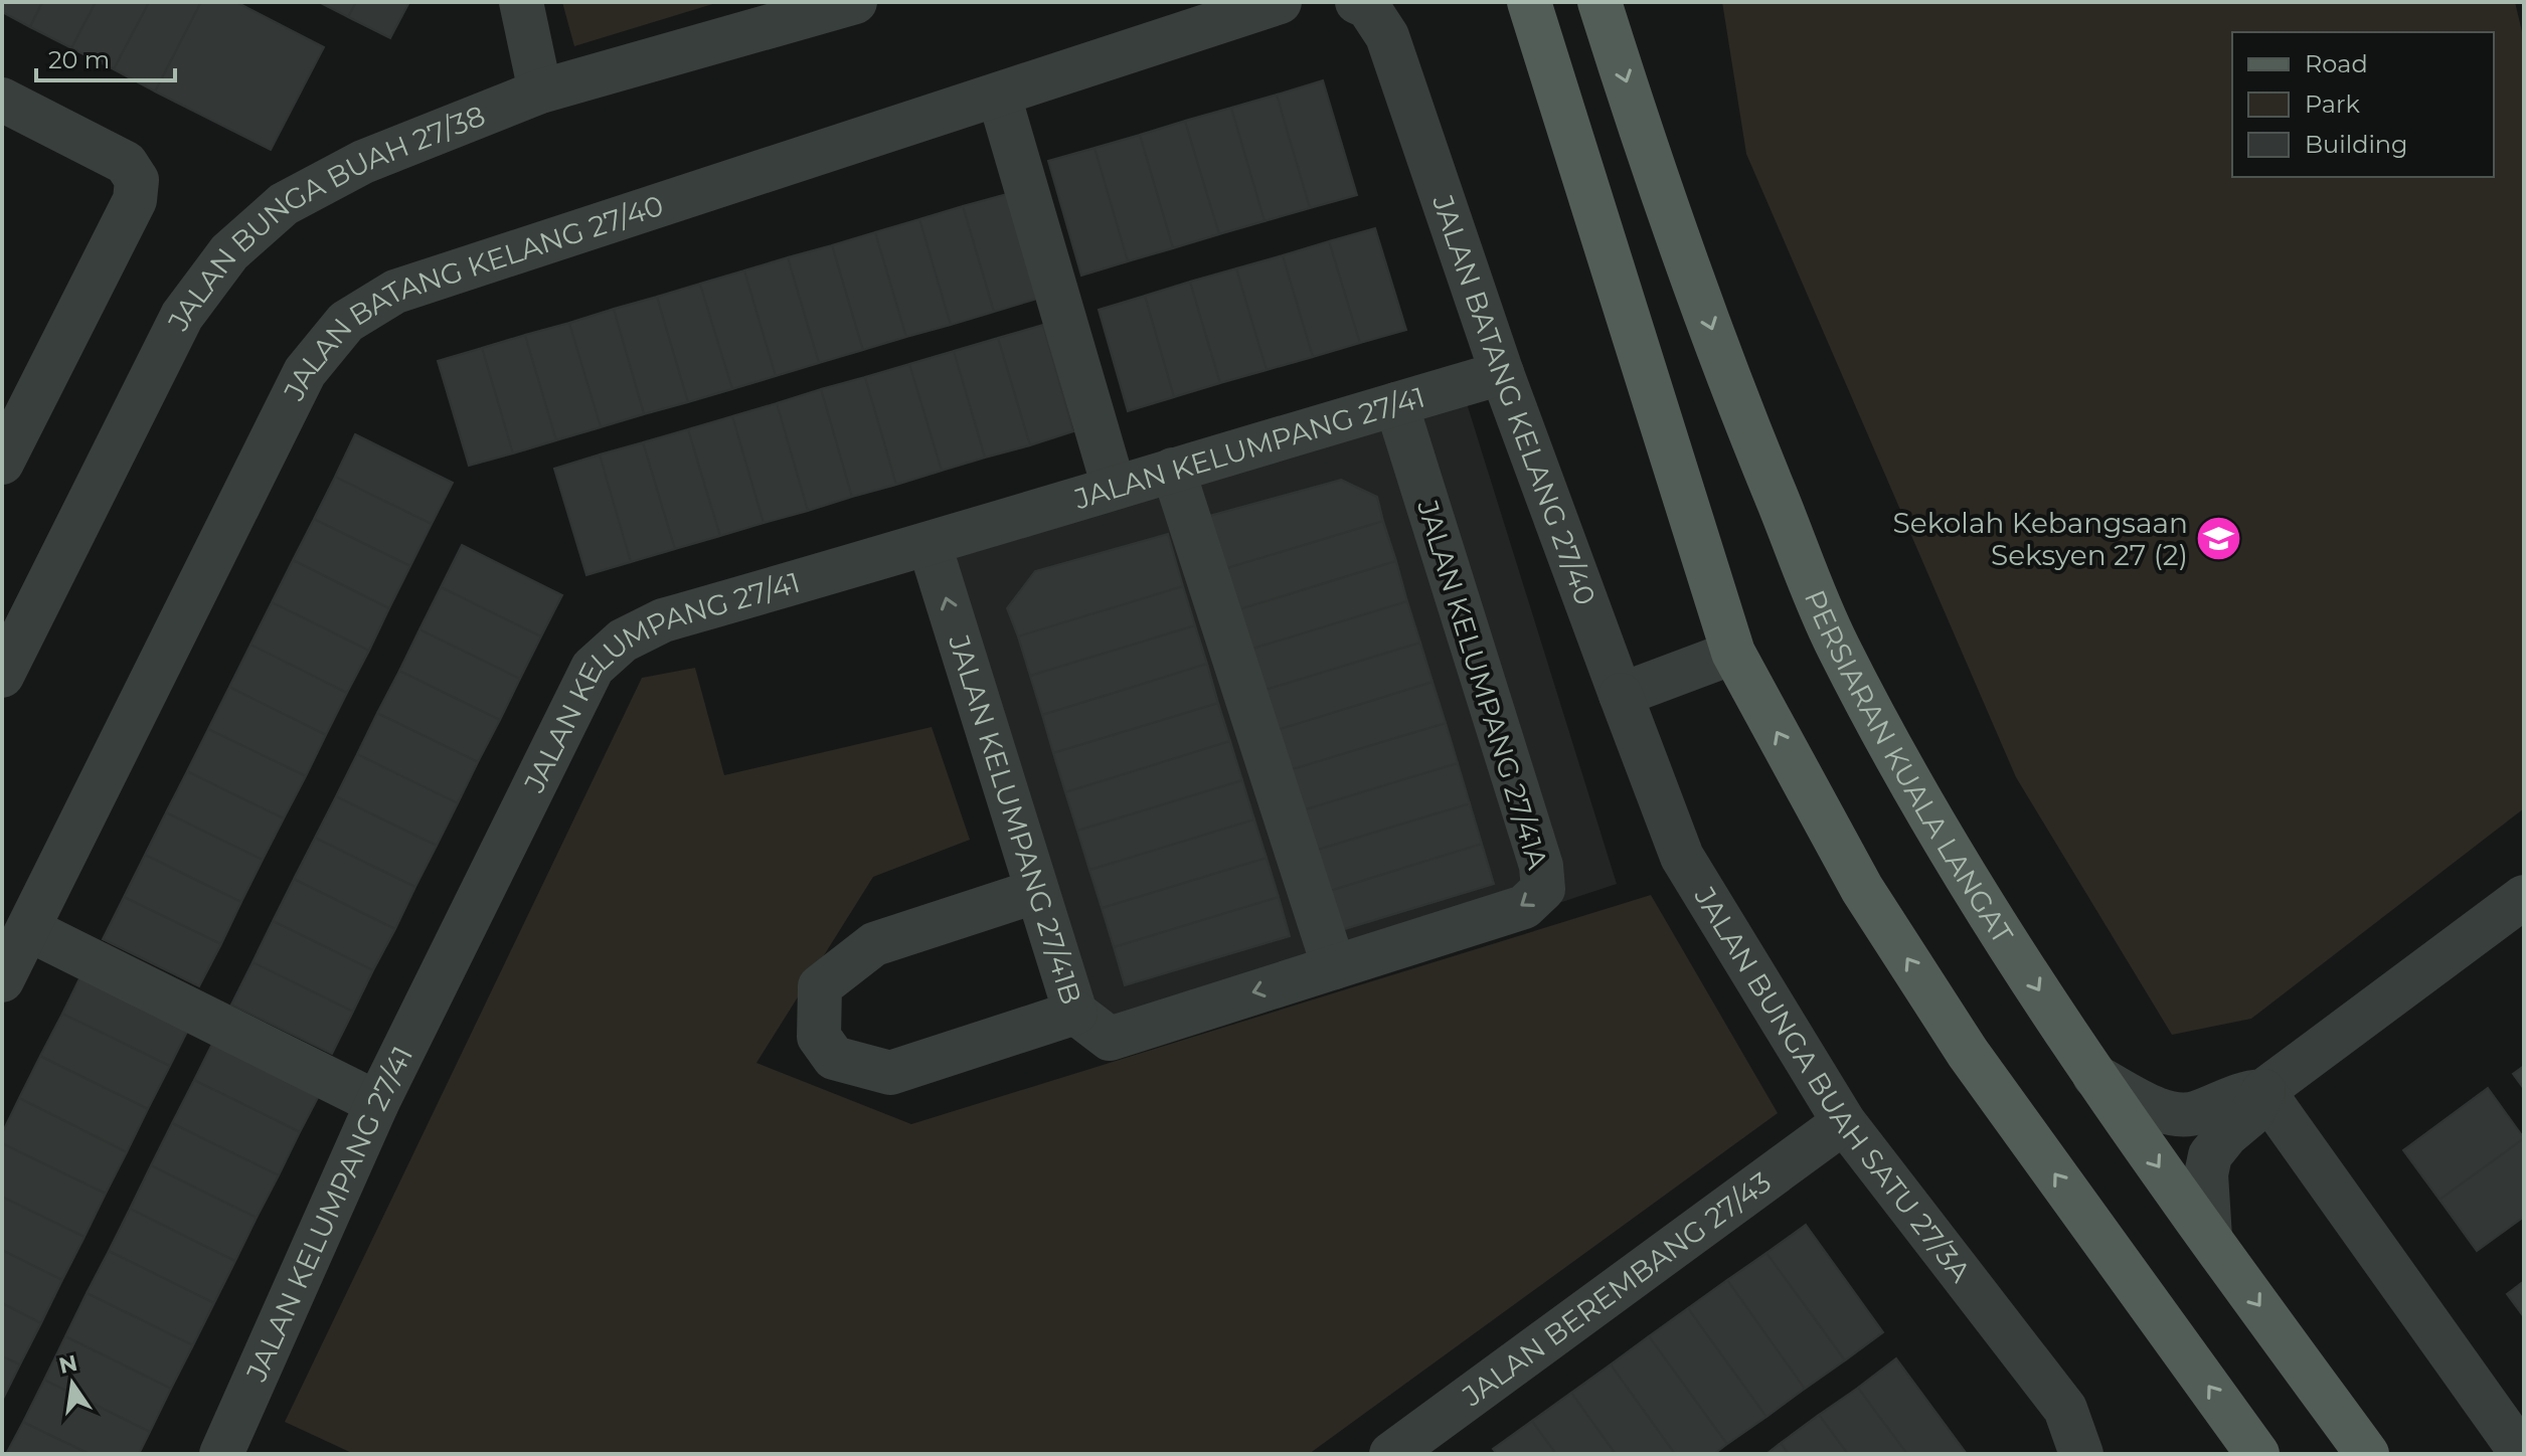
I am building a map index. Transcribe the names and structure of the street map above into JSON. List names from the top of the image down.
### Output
{
  "streets": {
    "main road": ["PERSIARAN KUALA LANGAT"],
    "street": [
      "JALAN BUNGA BUAH 27/38",
      "JALAN BATANG KELANG 27/40",
      "JALAN KELUMPANG 27/41",
      "JALAN KELUMPANG 27/41A",
      "JALAN KELUMPANG 27/41B",
      "JALAN BUNGA BUAH SATU 27/3A",
      "JALAN BEREMBANG 27/43"
    ]
  },
  "crossings": [
    ["JALAN BATANG KELANG 27/40", "JALAN KELUMPANG 27/41"],
    ["JALAN BATANG KELANG 27/40", "JALAN BUNGA BUAH SATU 27/3A"],
    ["JALAN KELUMPANG 27/41", "JALAN KELUMPANG 27/41A"],
    ["JALAN KELUMPANG 27/41", "JALAN KELUMPANG 27/41B"],
    ["JALAN KELUMPANG 27/41A", "JALAN KELUMPANG 27/41B"],
    ["JALAN BUNGA BUAH SATU 27/3A", "JALAN BEREMBANG 27/43"]
  ],
  "places": {
    "school or university": ["Sekolah Kebangsaan Seksyen 27 (2)"]
  },
  "legend": ["Road", "Park", "Building"],
  "scale_bar": "20 m",
  "north": "top"
}
